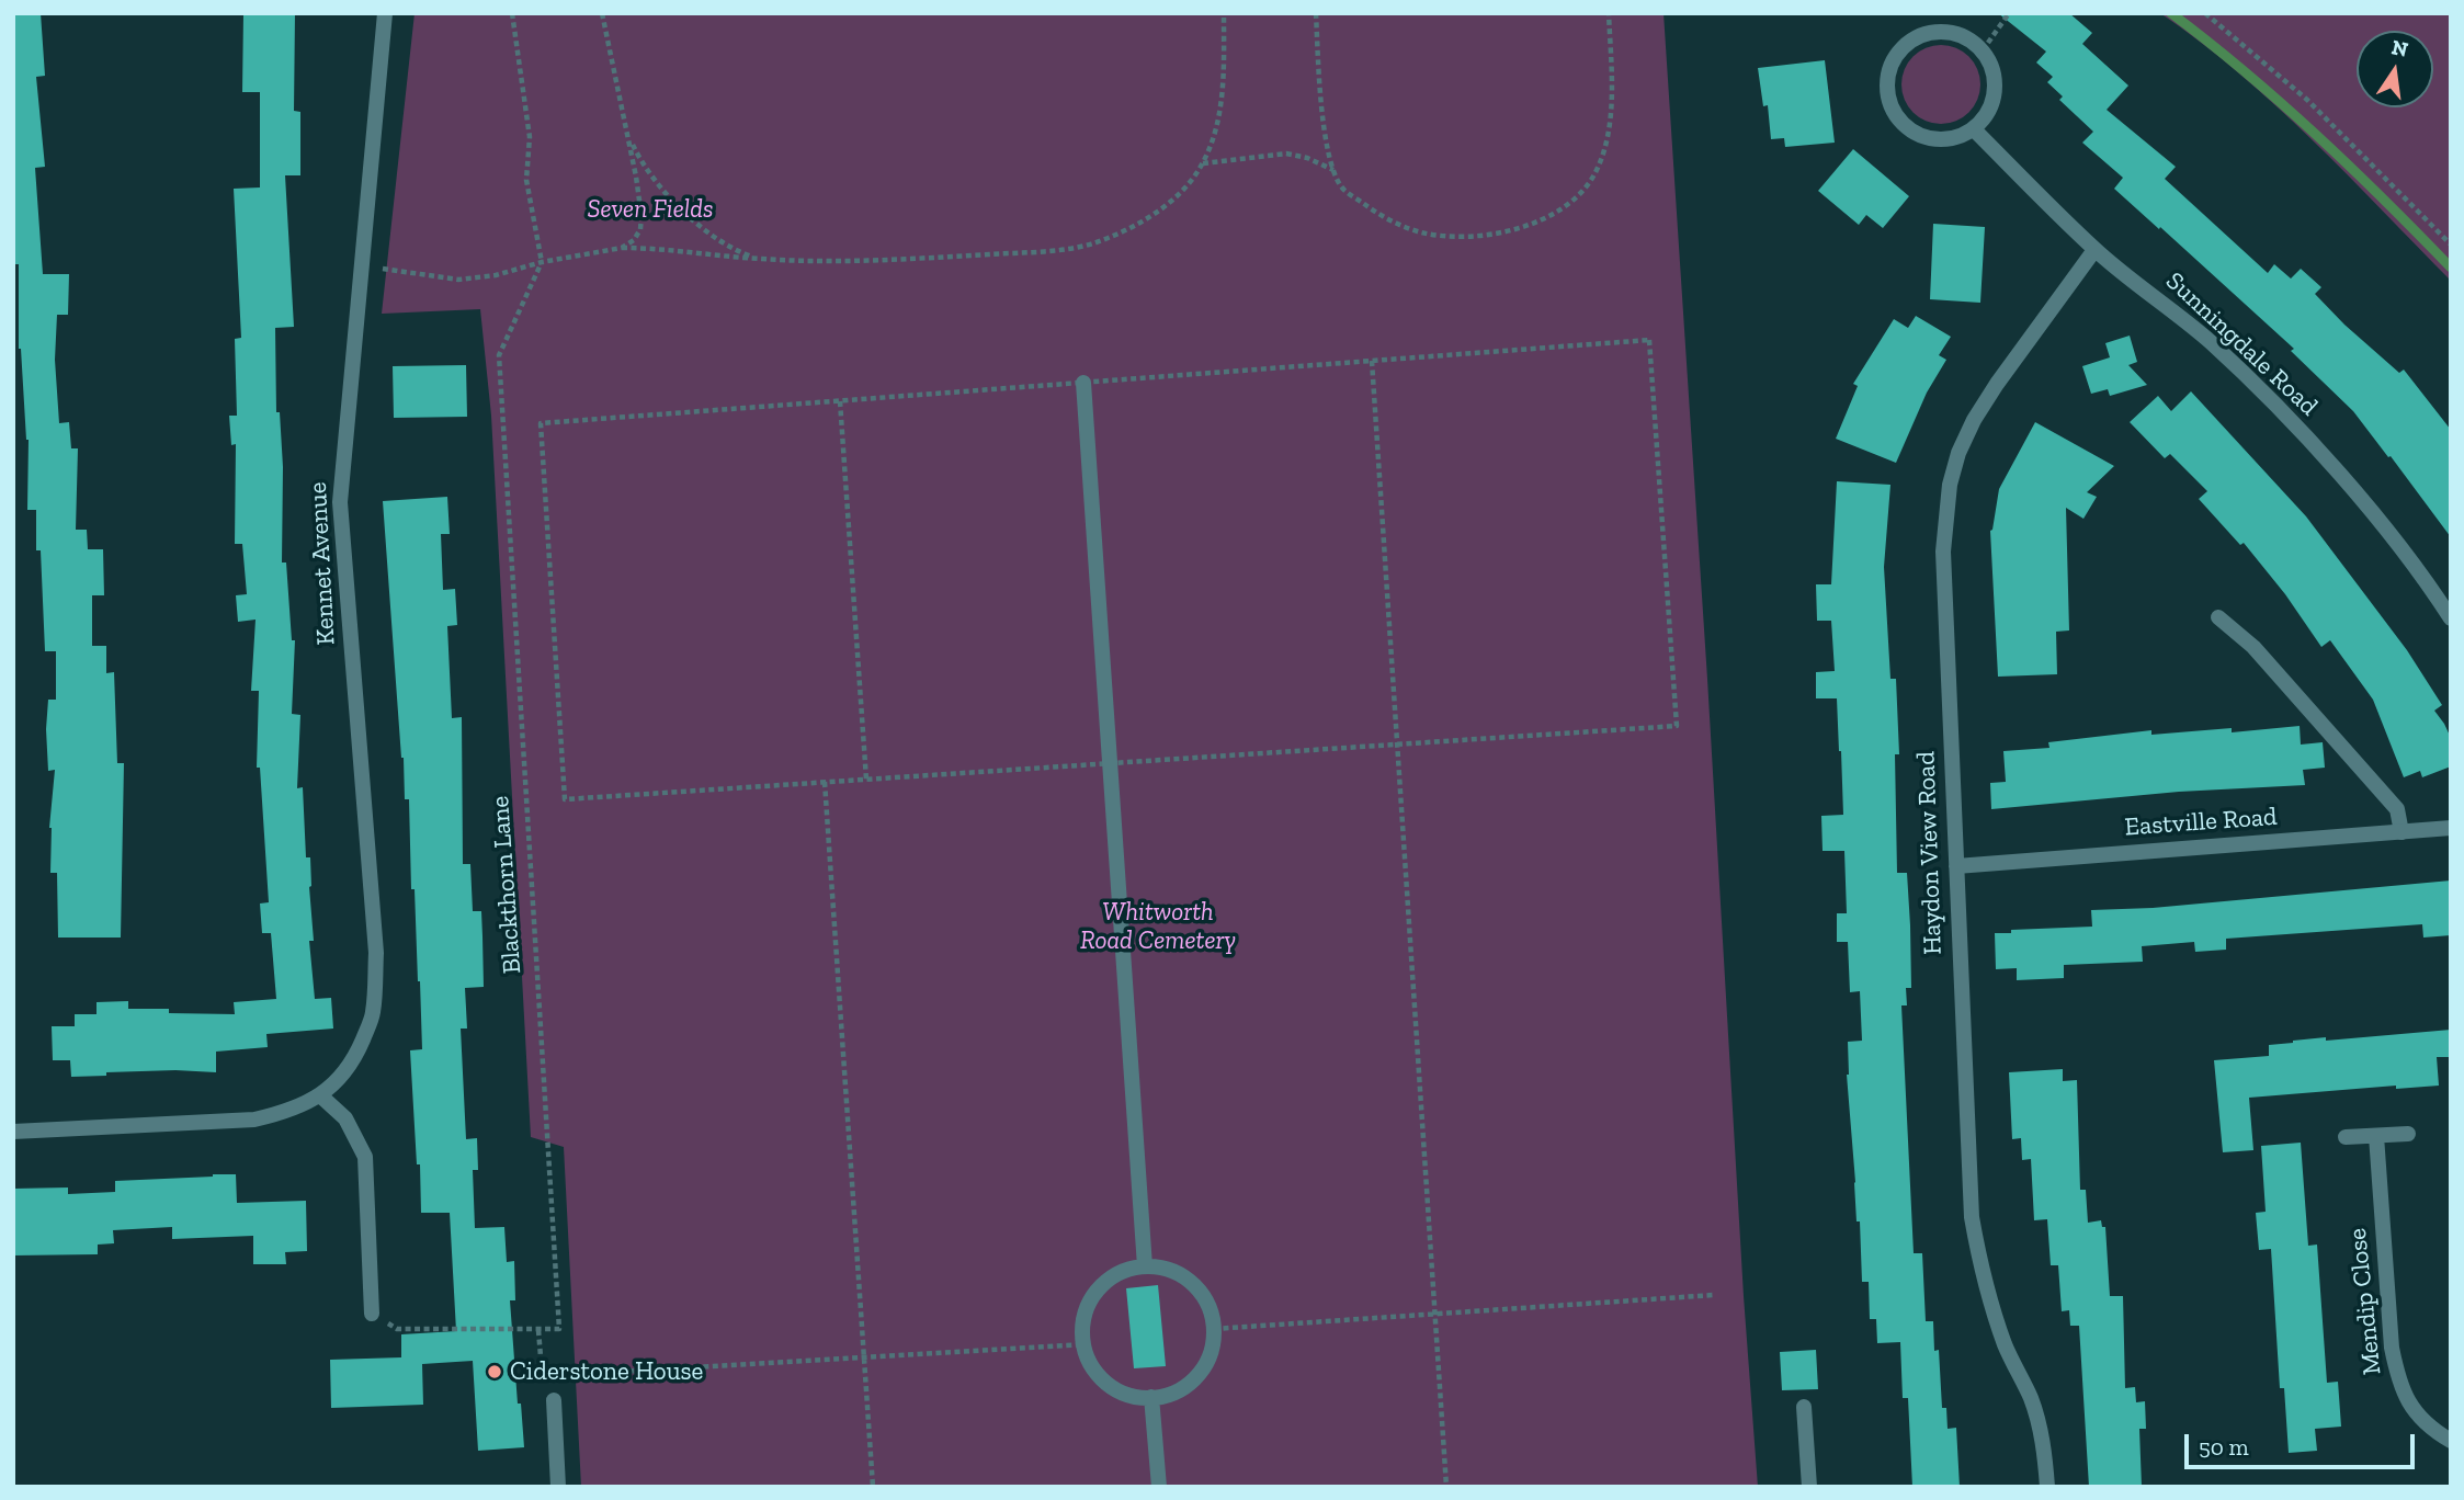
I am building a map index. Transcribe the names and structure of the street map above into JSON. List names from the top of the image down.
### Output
{
  "streets": {
    "street": [
      "Sunningdale Road",
      "Kennet Avenue",
      "Eastville Road",
      "Haydon View Road",
      "Mendip Close"
    ],
    "path": ["Blackthorn Lane"]
  },
  "crossings": [
    ["Sunningdale Road", "Haydon View Road"],
    ["Eastville Road", "Haydon View Road"]
  ],
  "parks": ["Seven Fields", "Whitworth Road Cemetery"],
  "places": ["Ciderstone House"],
  "scale_bar": "50 m",
  "north": "top"
}
